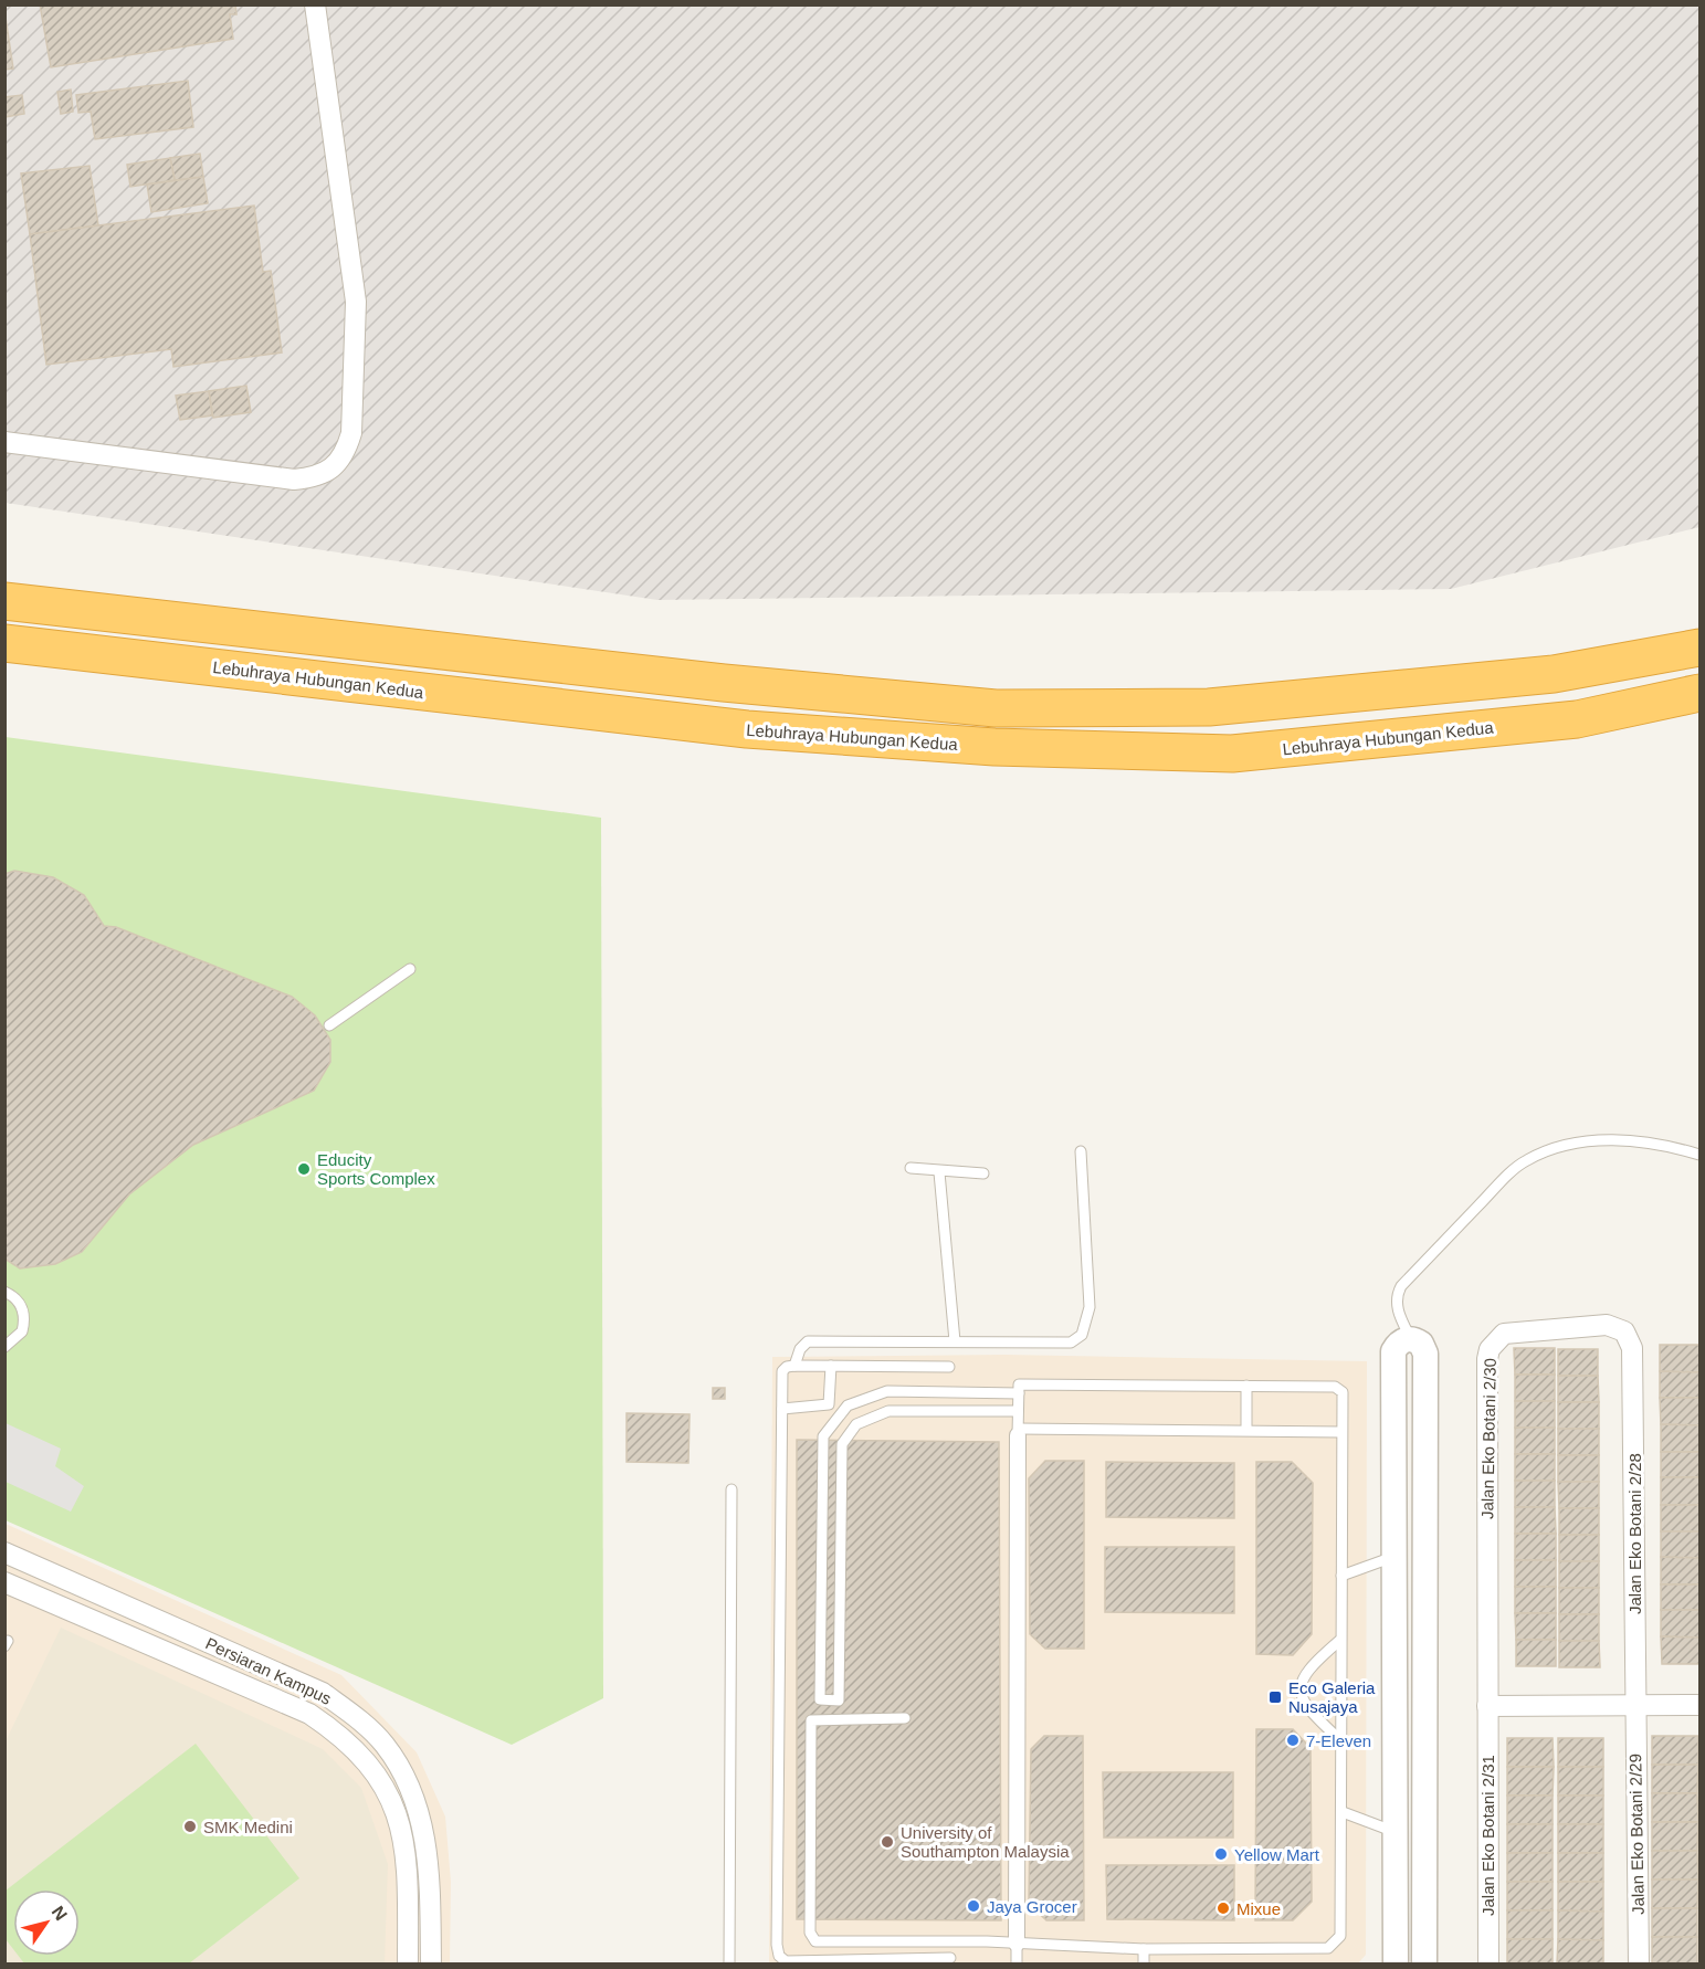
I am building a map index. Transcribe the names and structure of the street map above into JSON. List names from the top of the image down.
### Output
{
  "streets": {
    "highway": ["Lebuhraya Hubungan Kedua"],
    "street": [
      "Jalan Eko Botani 2/30",
      "Jalan Eko Botani 2/28",
      "Persiaran Kampus",
      "Jalan Eko Botani 2/29",
      "Jalan Eko Botani 2/31"
    ]
  },
  "crossings": [
    ["Jalan Eko Botani 2/30", "Jalan Eko Botani 2/28"],
    ["Jalan Eko Botani 2/30", "Jalan Eko Botani 2/31"],
    ["Jalan Eko Botani 2/28", "Jalan Eko Botani 2/29"]
  ],
  "places": {
    "other": [
      "Educity Sports Complex",
      "7-Eleven",
      "SMK Medini",
      "University of Southampton Malaysia",
      "Yellow Mart",
      "Jaya Grocer",
      "Mixue"
    ],
    "transit": ["Eco Galeria Nusajaya"]
  },
  "north": "top right"
}
